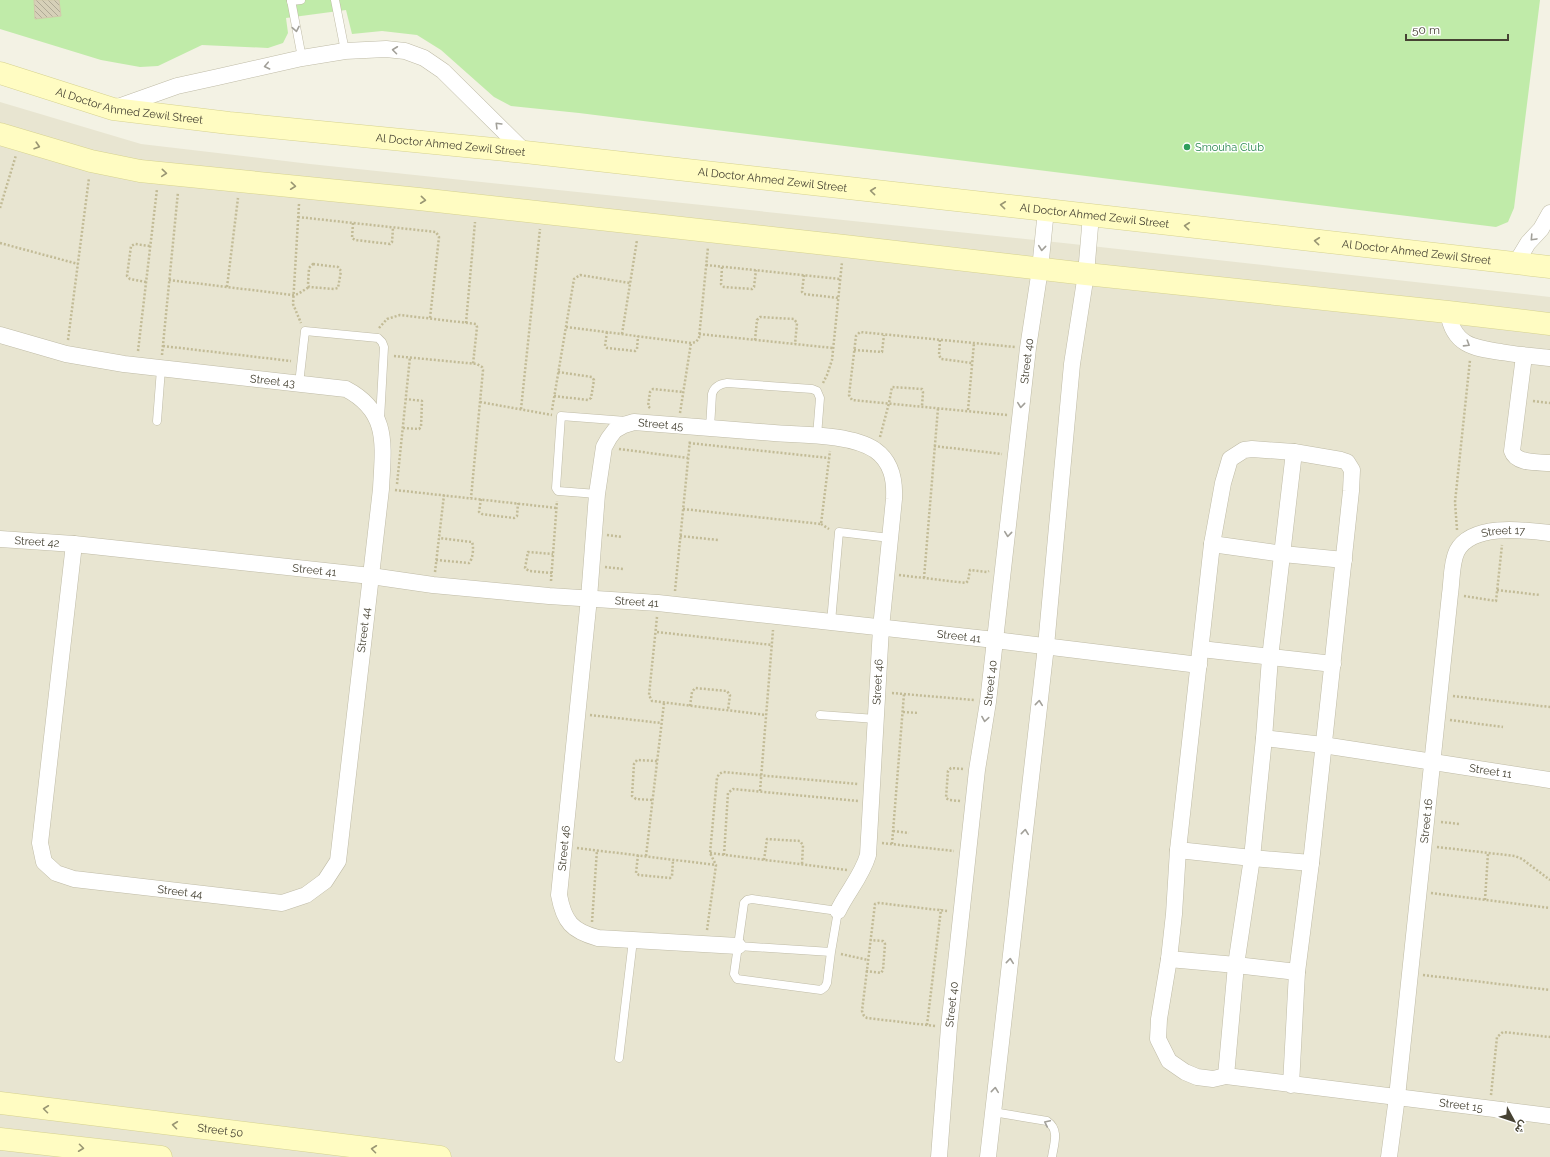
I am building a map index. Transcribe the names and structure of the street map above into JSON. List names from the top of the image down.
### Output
{
  "streets": {
    "street": [
      "Al Doctor Ahmed Zewil Street",
      "Street 40",
      "Street 43",
      "Street 45",
      "Street 17",
      "Street 42",
      "Street 41",
      "Street 44",
      "Street 46",
      "Street 11",
      "Street 16",
      "Street 15",
      "Street 50"
    ]
  },
  "crossings": [
    ["Al Doctor Ahmed Zewil Street", "Street 40"],
    ["Street 40", "Street 41"],
    ["Street 43", "Street 41"],
    ["Street 43", "Street 44"],
    ["Street 45", "Street 41"],
    ["Street 45", "Street 46"],
    ["Street 17", "Street 16"],
    ["Street 42", "Street 41"],
    ["Street 42", "Street 44"],
    ["Street 41", "Street 44"],
    ["Street 41", "Street 46"],
    ["Street 41", "Street 15"],
    ["Street 11", "Street 16"],
    ["Street 16", "Street 15"]
  ],
  "places": ["Smouha Club"],
  "scale_bar": "50 m",
  "north": "bottom right"
}
